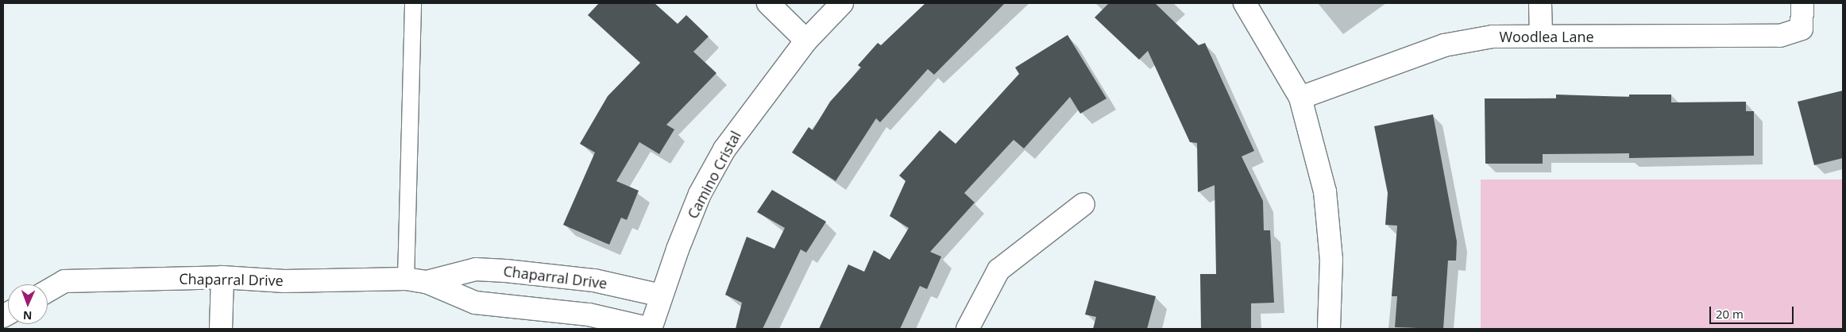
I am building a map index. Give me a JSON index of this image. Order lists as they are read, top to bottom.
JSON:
{
  "streets": {
    "street": ["Woodlea Lane", "Camino Cristal", "Chaparral Drive"]
  },
  "crossings": [
    ["Camino Cristal", "Chaparral Drive"]
  ],
  "scale_bar": "20 m",
  "north": "bottom"
}
